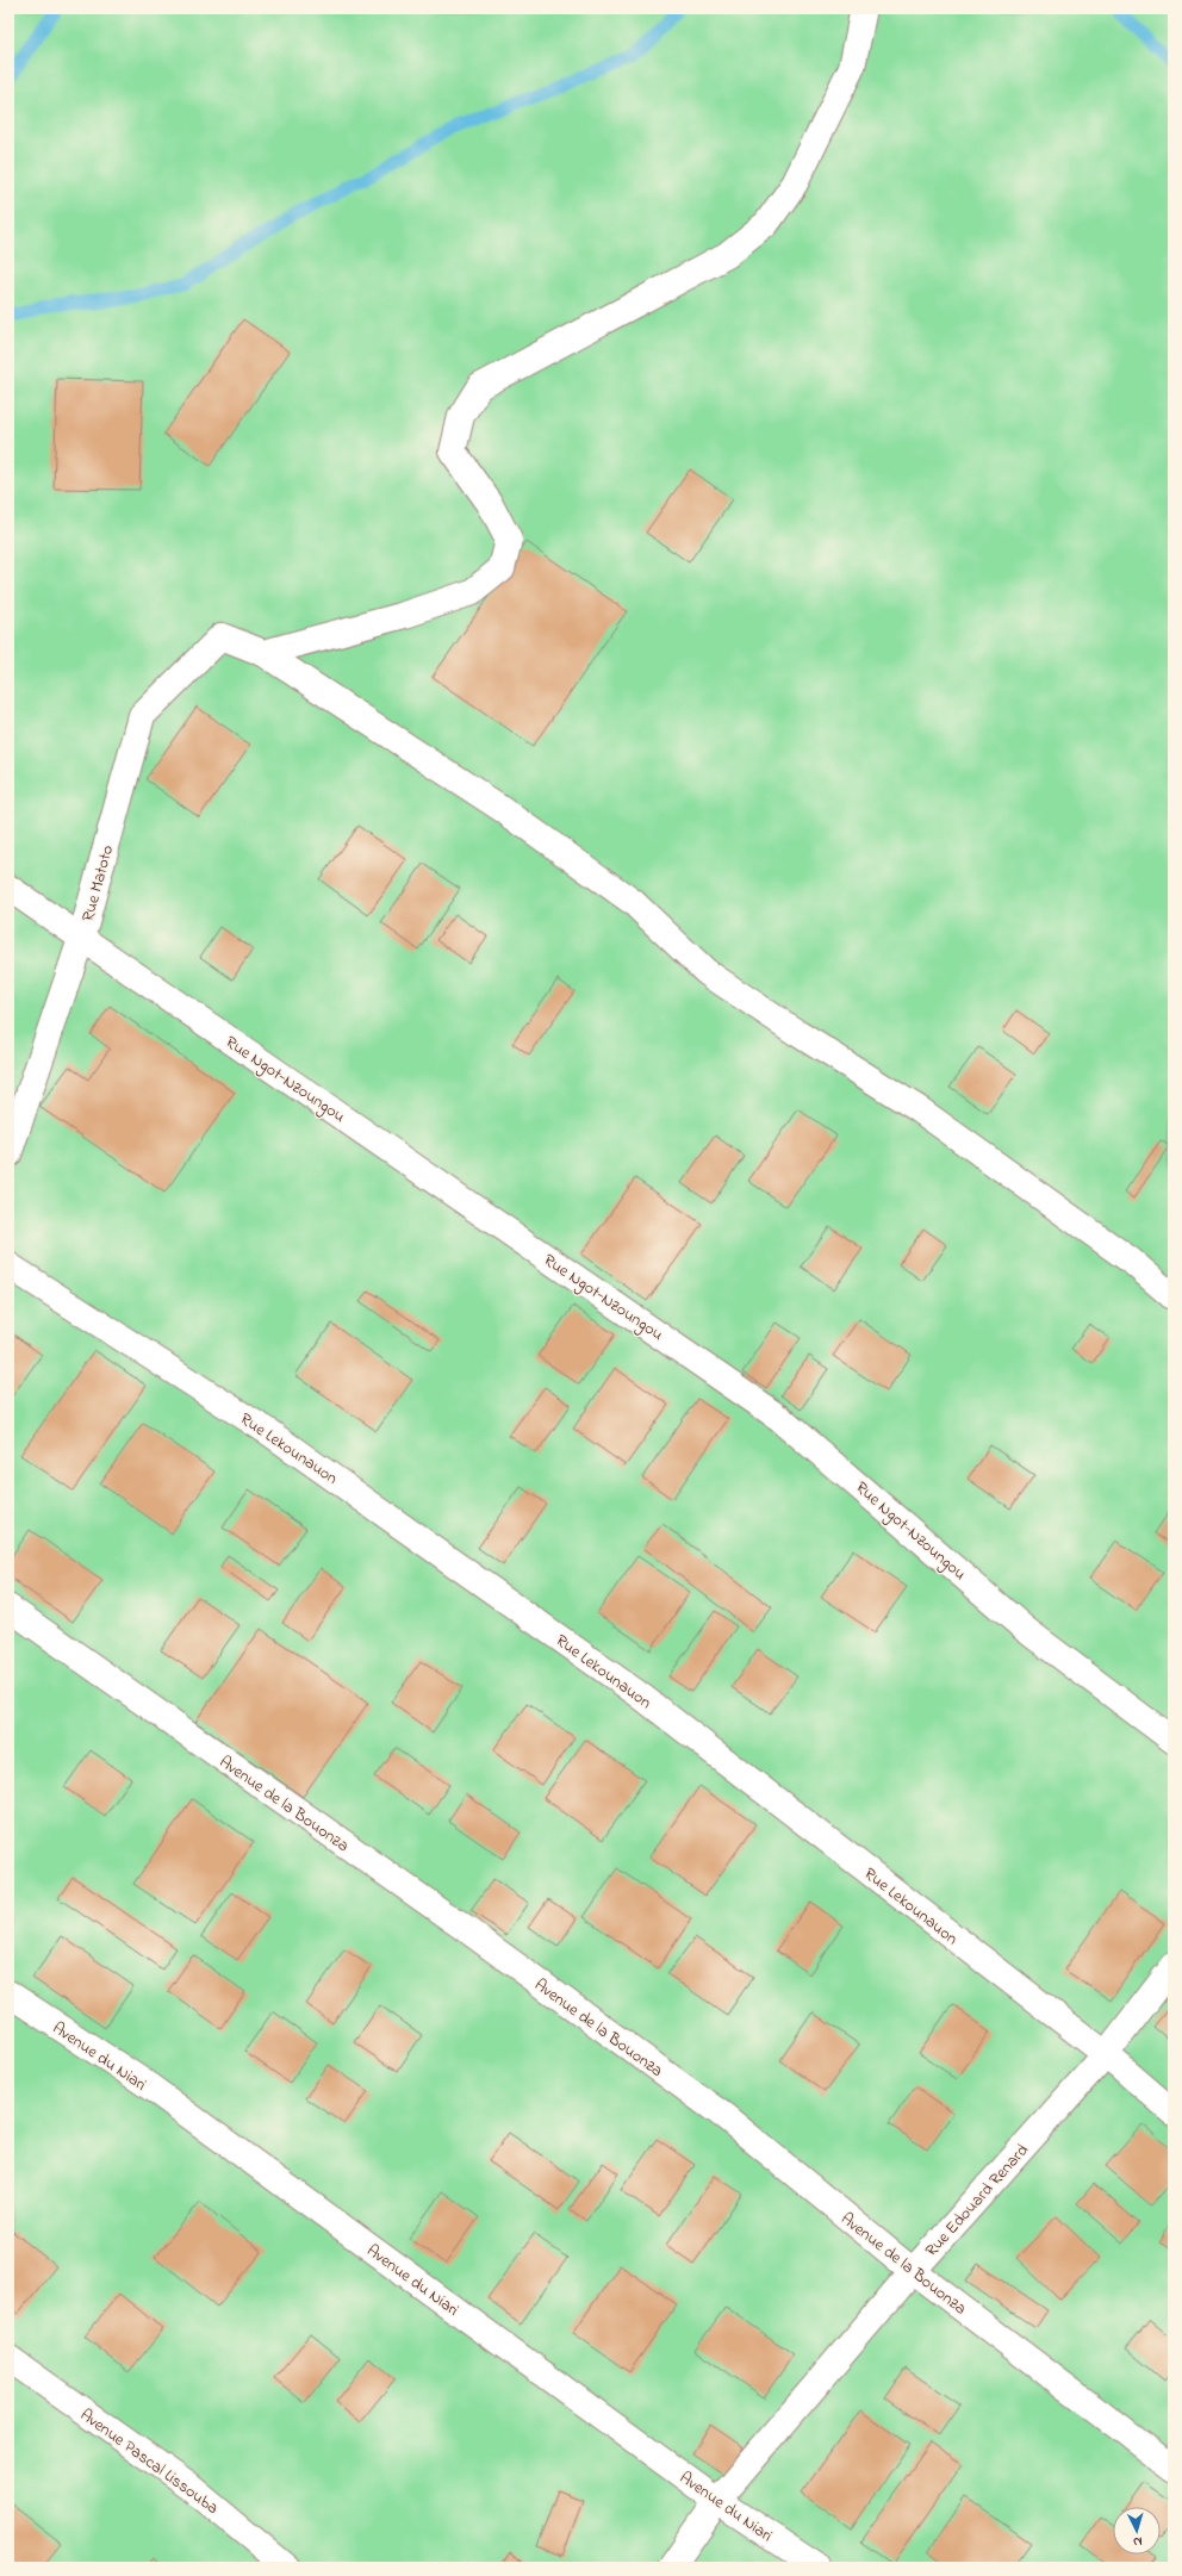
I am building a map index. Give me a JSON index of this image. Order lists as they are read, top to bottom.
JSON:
{
  "streets": {
    "street": [
      "Rue Matoto",
      "Rue Ngot-Nzoungou",
      "Rue Lekounauon",
      "Avenue de la Bouonza",
      "Avenue du Niari",
      "Rue Edouard Renard",
      "Avenue Pascal Lissouba"
    ]
  },
  "crossings": [
    ["Rue Matoto", "Rue Ngot-Nzoungou"],
    ["Rue Lekounauon", "Rue Edouard Renard"],
    ["Avenue de la Bouonza", "Rue Edouard Renard"],
    ["Avenue du Niari", "Rue Edouard Renard"]
  ],
  "north": "bottom"
}
